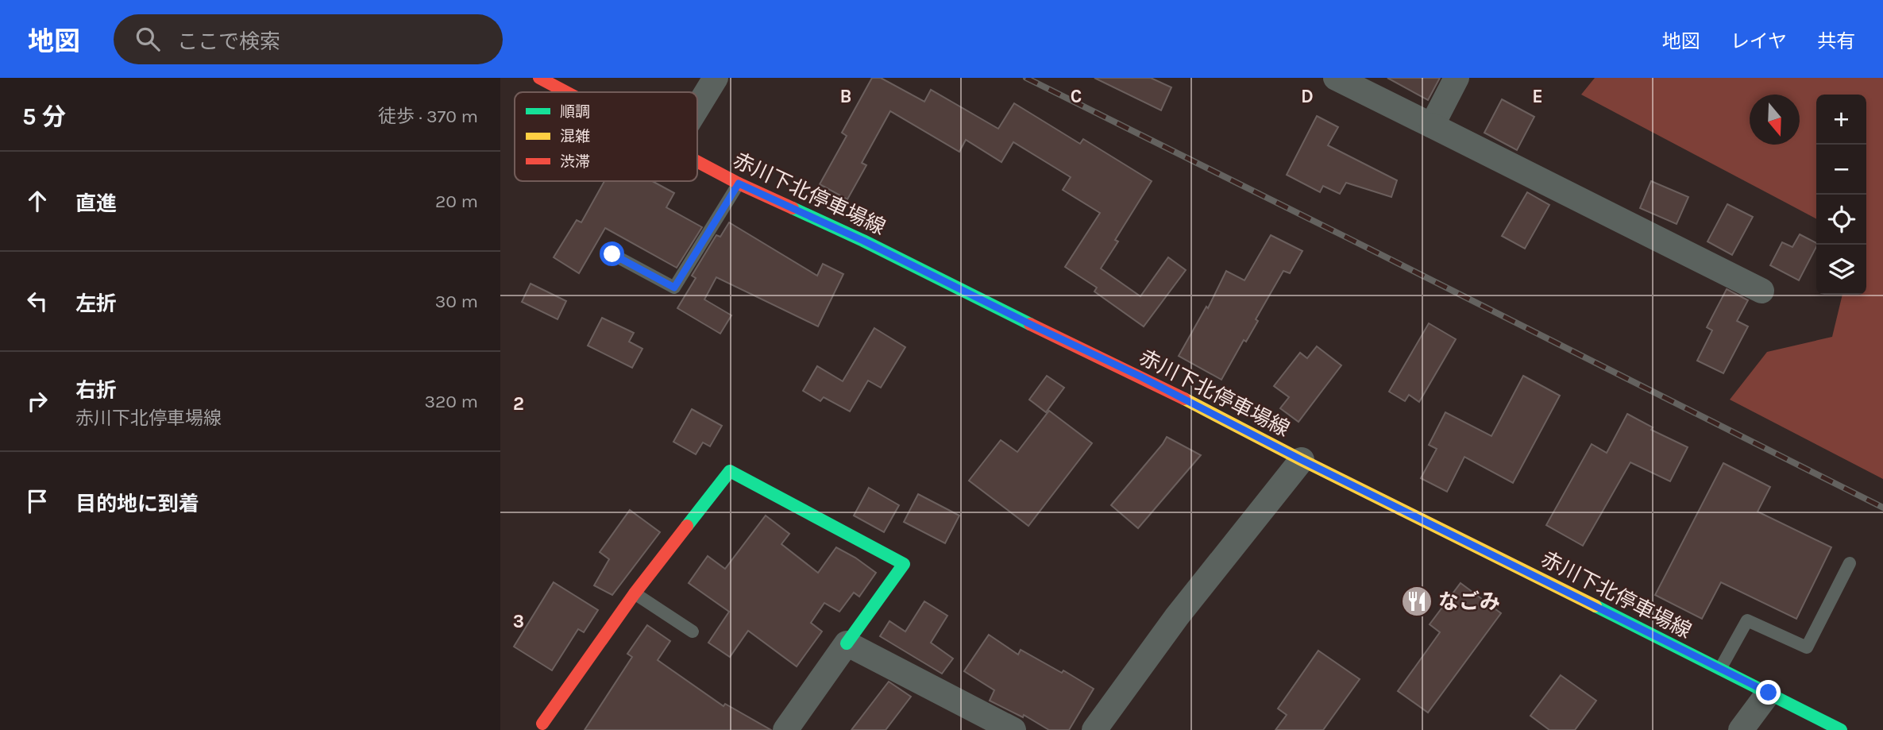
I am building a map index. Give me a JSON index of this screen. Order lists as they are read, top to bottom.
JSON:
{
  "streets": {
    "main road": ["赤川下北停車場線"]
  },
  "places": {
    "restaurant": ["なごみ"]
  },
  "legend": ["順調", "混雑", "渋滞"],
  "north": "bottom",
  "page": {
    "header": "地図",
    "search": "ここで検索",
    "nav": ["地図", "レイヤ", "共有"],
    "heading": ["5 分", "徒歩 · 370 m"],
    "map_buttons": ["+", "−"],
    "list": [
      ["直進", "20 m"],
      ["左折", "30 m"],
      ["右折", "赤川下北停車場線", "320 m"],
      "目的地に到着"
    ]
  },
  "grid": {
    "columns": [
      "B",
      "C",
      "D",
      "E"
    ],
    "rows": ["2", "3"]
  }
}
